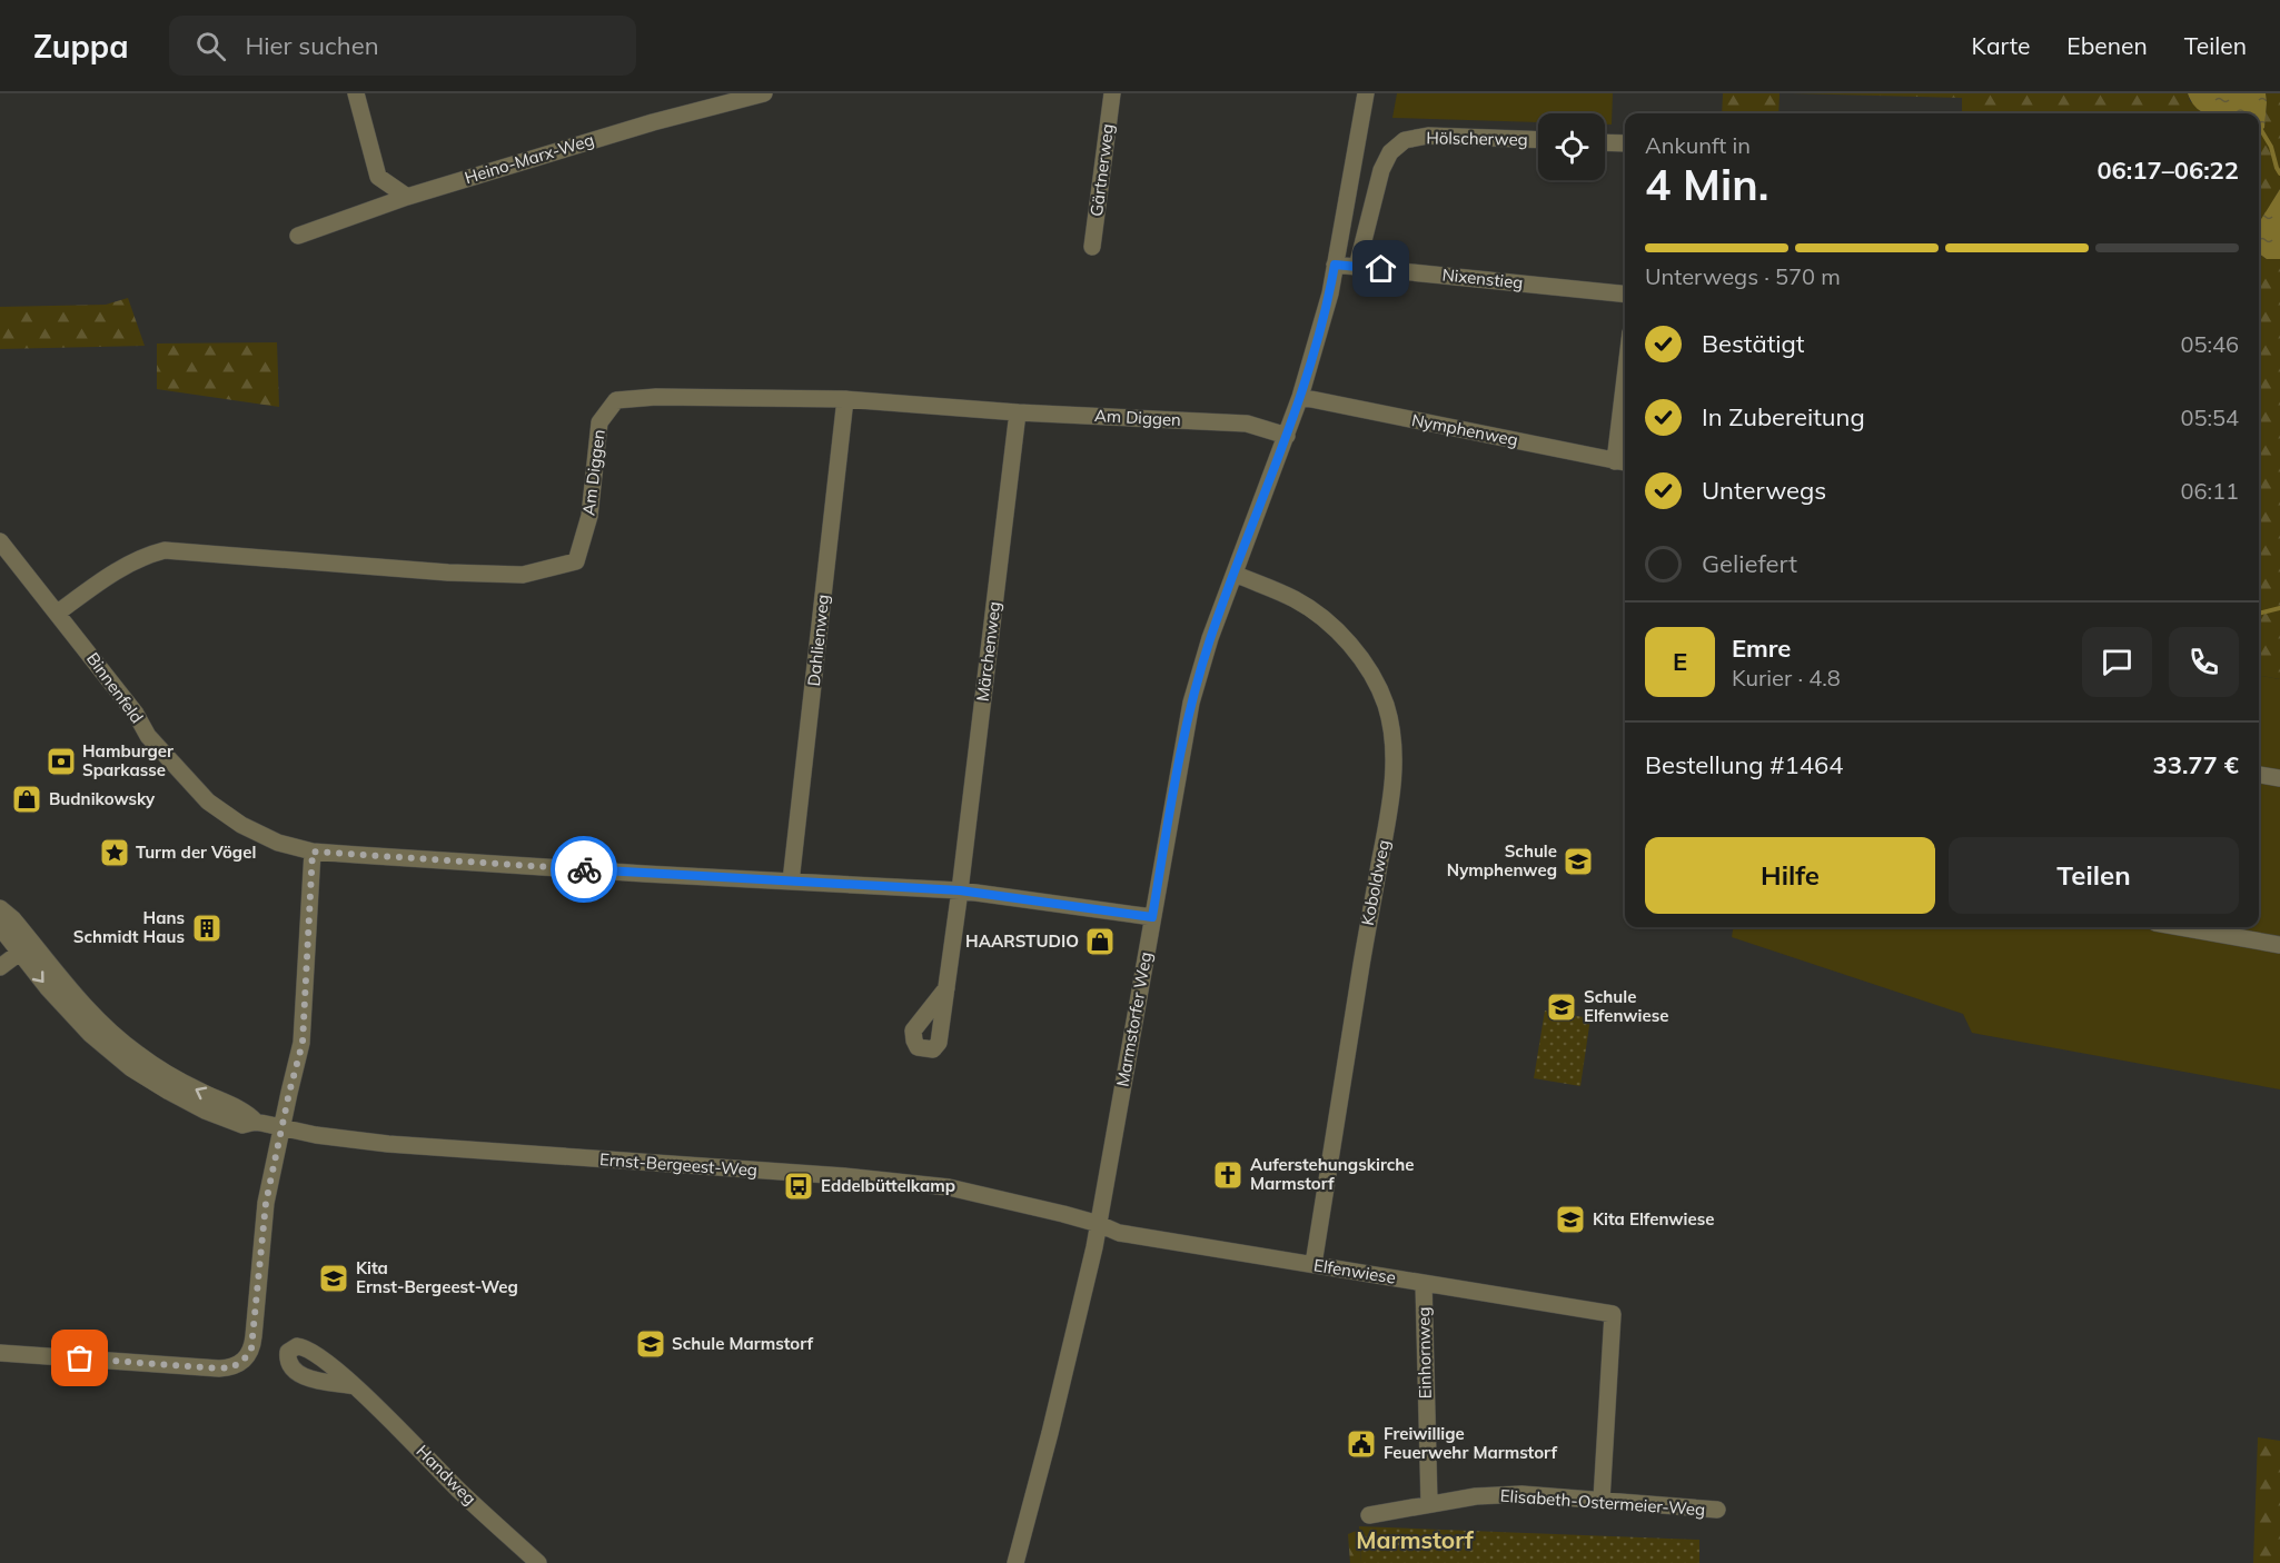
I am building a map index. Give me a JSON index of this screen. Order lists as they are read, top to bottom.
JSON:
{
  "streets": {
    "street": [
      "Hölscherweg",
      "Heino-Marx-Weg",
      "Gärtnerweg",
      "Nixenstieg",
      "Am Diggen",
      "Nymphenweg",
      "Dahlienweg",
      "Märchenweg",
      "Binnenfeld",
      "Koboldweg",
      "Marmstorfer Weg",
      "Ernst-Bergeest-Weg",
      "Elfenwiese",
      "Einhornweg",
      "Handweg",
      "Elisabeth-Ostermeier-Weg"
    ]
  },
  "crossings": [
    ["Hölscherweg", "Nixenstieg"],
    ["Nixenstieg", "Marmstorfer Weg"],
    ["Am Diggen", "Dahlienweg"],
    ["Am Diggen", "Märchenweg"],
    ["Am Diggen", "Binnenfeld"],
    ["Am Diggen", "Marmstorfer Weg"],
    ["Nymphenweg", "Marmstorfer Weg"],
    ["Dahlienweg", "Binnenfeld"],
    ["Märchenweg", "Binnenfeld"],
    ["Binnenfeld", "Marmstorfer Weg"],
    ["Koboldweg", "Marmstorfer Weg"],
    ["Koboldweg", "Elfenwiese"],
    ["Marmstorfer Weg", "Ernst-Bergeest-Weg"],
    ["Marmstorfer Weg", "Elfenwiese"],
    ["Ernst-Bergeest-Weg", "Elfenwiese"],
    ["Elfenwiese", "Einhornweg"],
    ["Elfenwiese", "Elisabeth-Ostermeier-Weg"],
    ["Einhornweg", "Elisabeth-Ostermeier-Weg"]
  ],
  "districts": ["Marmstorf"],
  "places": {
    "bank": ["Hamburger Sparkasse"],
    "shop": ["Budnikowsky", "HAARSTUDIO"],
    "place": ["Turm der Vögel"],
    "school or university": [
      "Schule Nymphenweg",
      "Schule Elfenwiese",
      "Kita Elfenwiese",
      "Kita Ernst-Bergeest-Weg",
      "Schule Marmstorf"
    ],
    "building": ["Hans Schmidt Haus"],
    "church": ["Auferstehungskirche Marmstorf"],
    "bus stop": ["Eddelbüttelkamp"],
    "public building": ["Freiwillige Feuerwehr Marmstorf"]
  },
  "page": {
    "header": "Zuppa",
    "search": "Hier suchen",
    "nav": ["Karte", "Ebenen", "Teilen"],
    "heading": ["4 Min.", "Ankunft in", "06:17–06:22"],
    "panel": [
      "Emre",
      "Kurier · 4.8",
      "Bestellung #1464",
      "33.77 €"
    ],
    "bar": "Unterwegs · 570 m",
    "list": [
      ["Bestätigt", "05:46"],
      ["In Zubereitung", "05:54"],
      ["Unterwegs", "06:11"],
      "Geliefert"
    ],
    "round": "E",
    "buttons": ["Hilfe", "Teilen"]
  }
}
